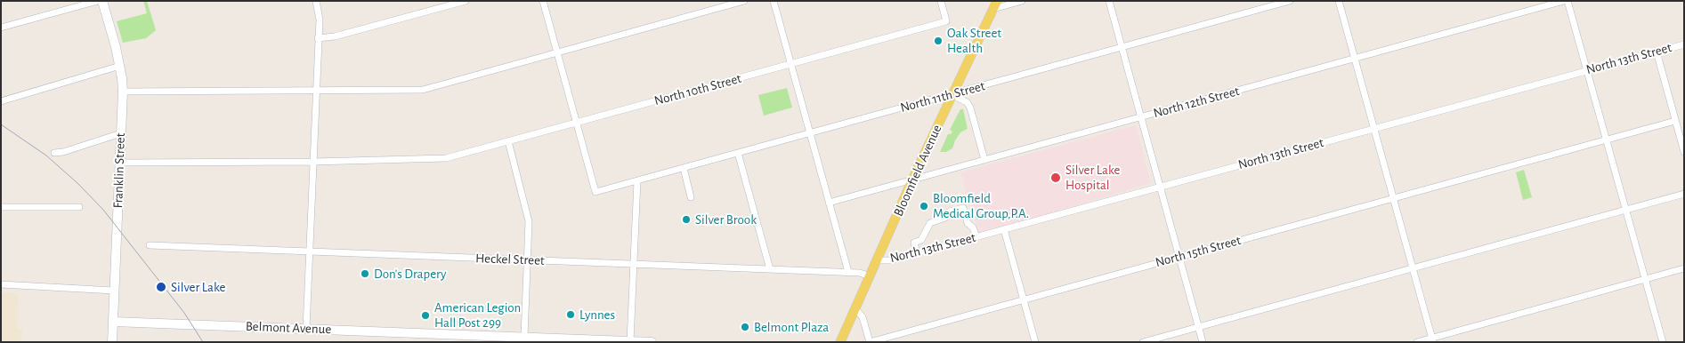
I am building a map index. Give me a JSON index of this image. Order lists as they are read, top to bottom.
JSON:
{
  "streets": {
    "main road": ["Bloomfield Avenue"],
    "street": [
      "North 13th Street",
      "North 10th Street",
      "North 11th Street",
      "North 12th Street",
      "Franklin Street",
      "North 15th Street",
      "Heckel Street",
      "Belmont Avenue"
    ]
  },
  "crossings": [
    ["North 13th Street", "Bloomfield Avenue"],
    ["North 10th Street", "North 11th Street"],
    ["North 10th Street", "Franklin Street"],
    ["North 11th Street", "Bloomfield Avenue"],
    ["North 12th Street", "Bloomfield Avenue"],
    ["Franklin Street", "Belmont Avenue"],
    ["Bloomfield Avenue", "Heckel Street"]
  ],
  "places": [
    "Oak Street Health",
    "Silver Lake Hospital",
    "Bloomfield Medical Group,P.A.",
    "Silver Brook",
    "Don's Drapery",
    "Silver Lake",
    "Lynnes",
    "American Legion Hall Post 299",
    "Belmont Plaza"
  ]
}
